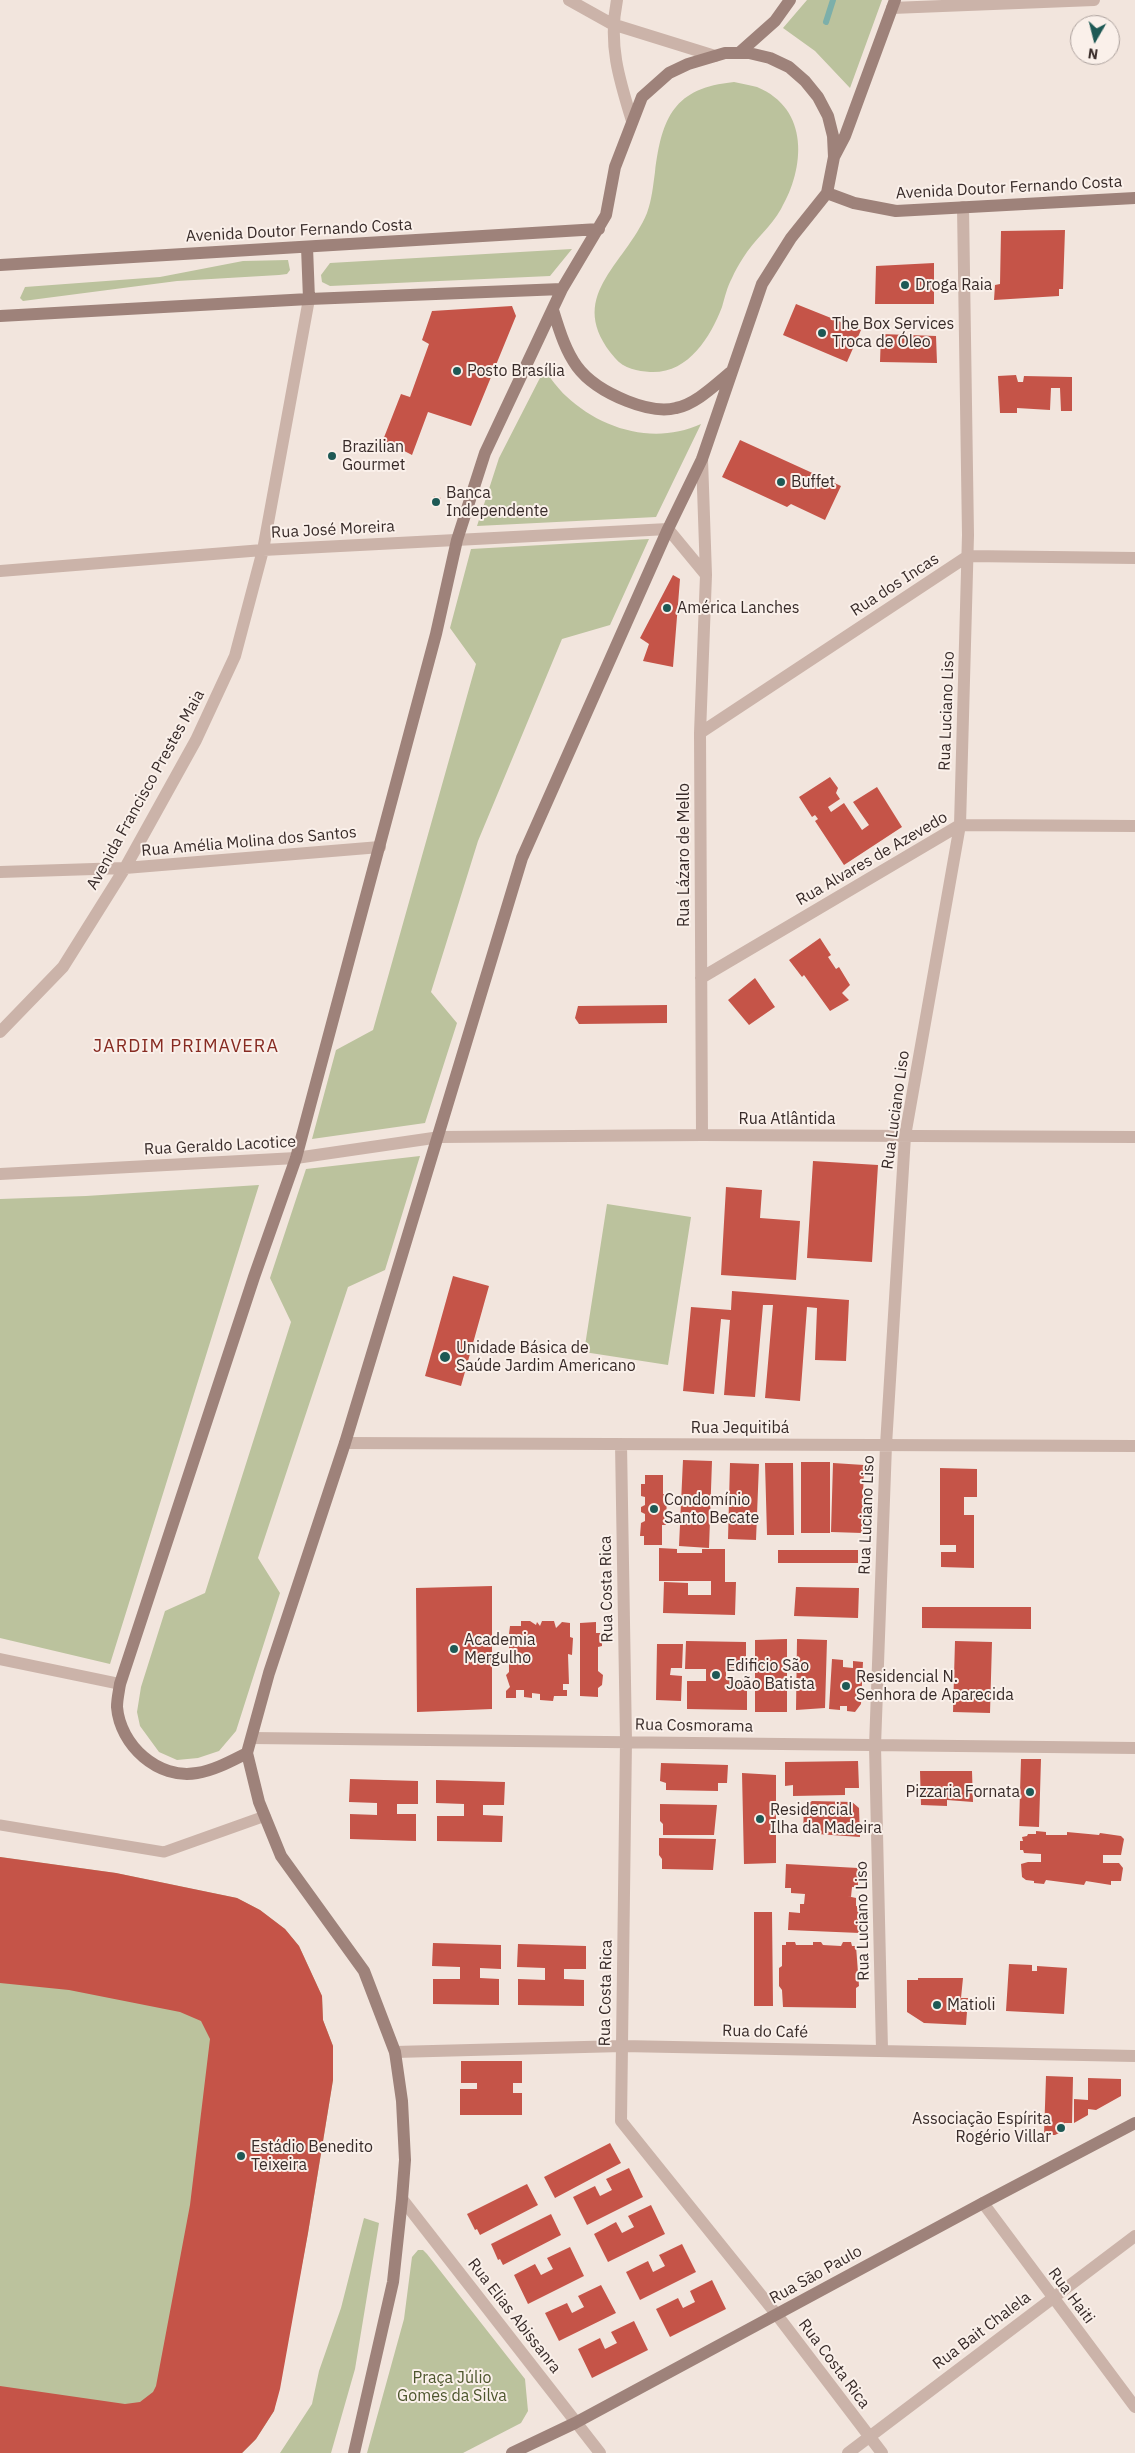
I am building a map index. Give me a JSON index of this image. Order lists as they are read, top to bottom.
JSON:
{
  "streets": {
    "main road": ["Avenida Doutor Fernando Costa", "Rua São Paulo"],
    "street": [
      "Rua José Moreira",
      "Rua dos Incas",
      "Rua Luciano Liso",
      "Avenida Francisco Prestes Maia",
      "Rua Amélia Molina dos Santos",
      "Rua Lázaro de Mello",
      "Rua Alvares de Azevedo",
      "Rua Atlântida",
      "Rua Geraldo Lacotice",
      "Rua Jequitibá",
      "Rua Costa Rica",
      "Rua Cosmorama",
      "Rua do Café",
      "Rua Haiti",
      "Rua Elias Abissanra",
      "Rua Bait Chalela"
    ]
  },
  "crossings": [
    ["Avenida Doutor Fernando Costa", "Rua Luciano Liso"],
    ["Rua José Moreira", "Avenida Francisco Prestes Maia"],
    ["Rua dos Incas", "Rua Luciano Liso"],
    ["Rua dos Incas", "Rua Lázaro de Mello"],
    ["Rua Luciano Liso", "Rua Alvares de Azevedo"],
    ["Rua Luciano Liso", "Rua Atlântida"],
    ["Rua Luciano Liso", "Rua Jequitibá"],
    ["Rua Luciano Liso", "Rua Cosmorama"],
    ["Rua Luciano Liso", "Rua do Café"],
    ["Avenida Francisco Prestes Maia", "Rua Amélia Molina dos Santos"],
    ["Rua Lázaro de Mello", "Rua Alvares de Azevedo"],
    ["Rua Lázaro de Mello", "Rua Atlântida"],
    ["Rua Atlântida", "Rua Geraldo Lacotice"],
    ["Rua Jequitibá", "Rua Costa Rica"],
    ["Rua Costa Rica", "Rua Cosmorama"],
    ["Rua Costa Rica", "Rua do Café"],
    ["Rua Costa Rica", "Rua São Paulo"],
    ["Rua Costa Rica", "Rua Bait Chalela"],
    ["Rua São Paulo", "Rua Haiti"],
    ["Rua São Paulo", "Rua Elias Abissanra"],
    ["Rua Haiti", "Rua Bait Chalela"]
  ],
  "districts": ["JARDIM PRIMAVERA"],
  "parks": ["Praça Júlio Gomes da Silva"],
  "places": [
    "Droga Raia",
    "The Box Services Troca de Óleo",
    "Posto Brasília",
    "Brazilian Gourmet",
    "Buffet",
    "Banca Independente",
    "América Lanches",
    "Unidade Básica de Saúde Jardim Americano",
    "Condomínio Santo Becate",
    "Academia Mergulho",
    "Edificio São João Batista",
    "Residencial N. Senhora de Aparecida",
    "Pizzaria Fornata",
    "Residencial Ilha da Madeira",
    "Matioli",
    "Associação Espírita Rogério Villar",
    "Estádio Benedito Teixeira"
  ],
  "north": "bottom"
}
